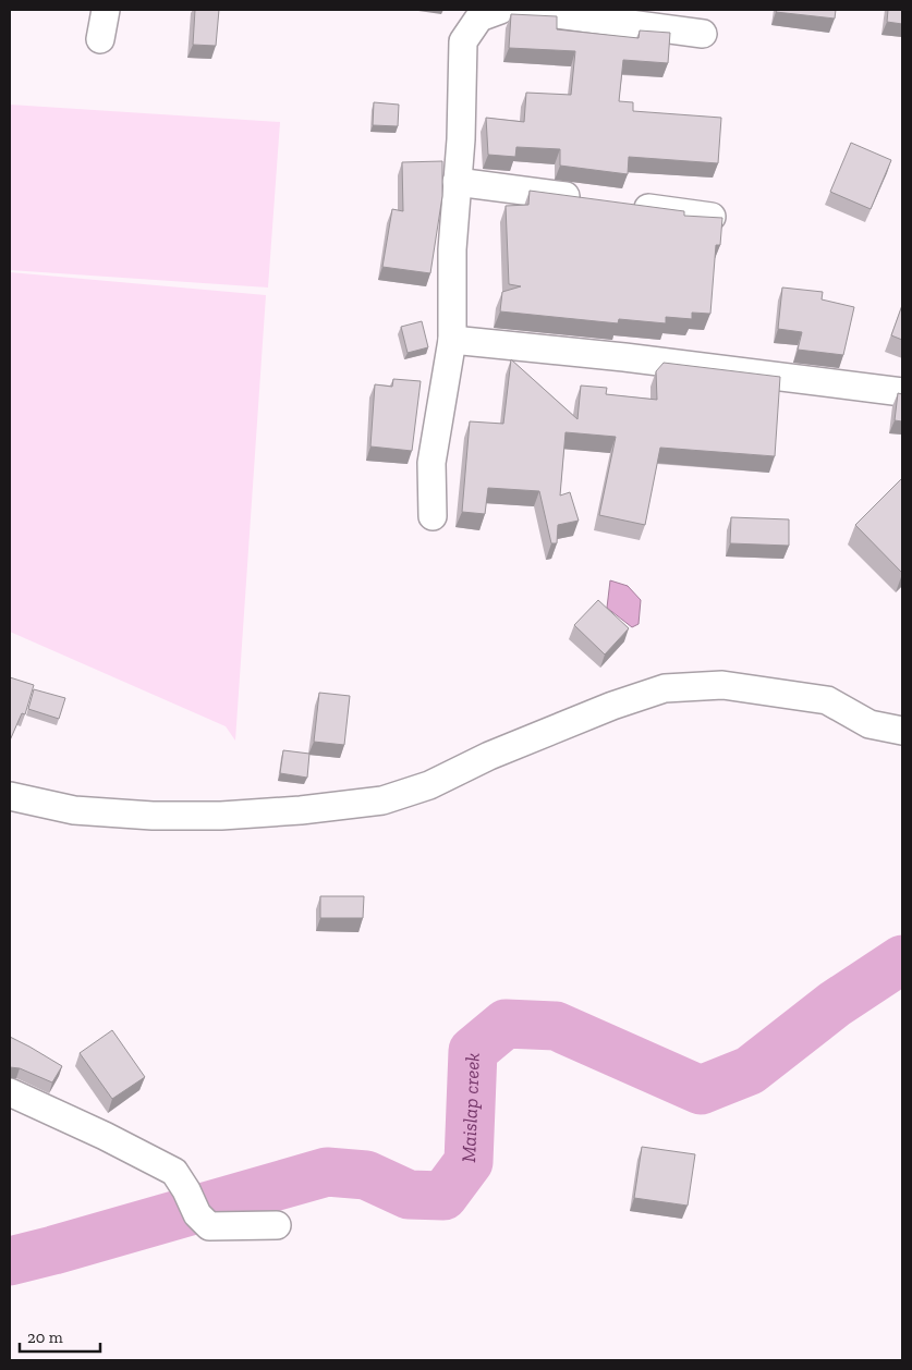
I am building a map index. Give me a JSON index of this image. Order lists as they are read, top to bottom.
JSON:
{
  "water": ["Maislap creek"],
  "scale_bar": "20 m"
}
